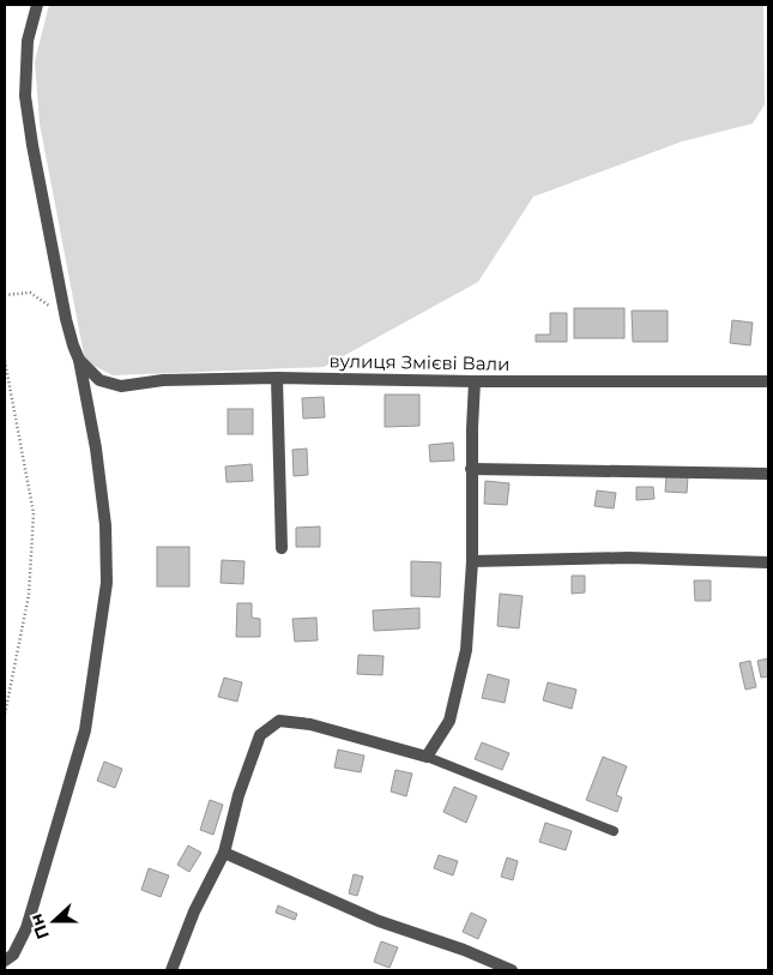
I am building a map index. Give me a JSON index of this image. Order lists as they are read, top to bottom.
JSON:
{
  "streets": {
    "street": ["вулиця Змієві Вали"]
  },
  "north": "left"
}
